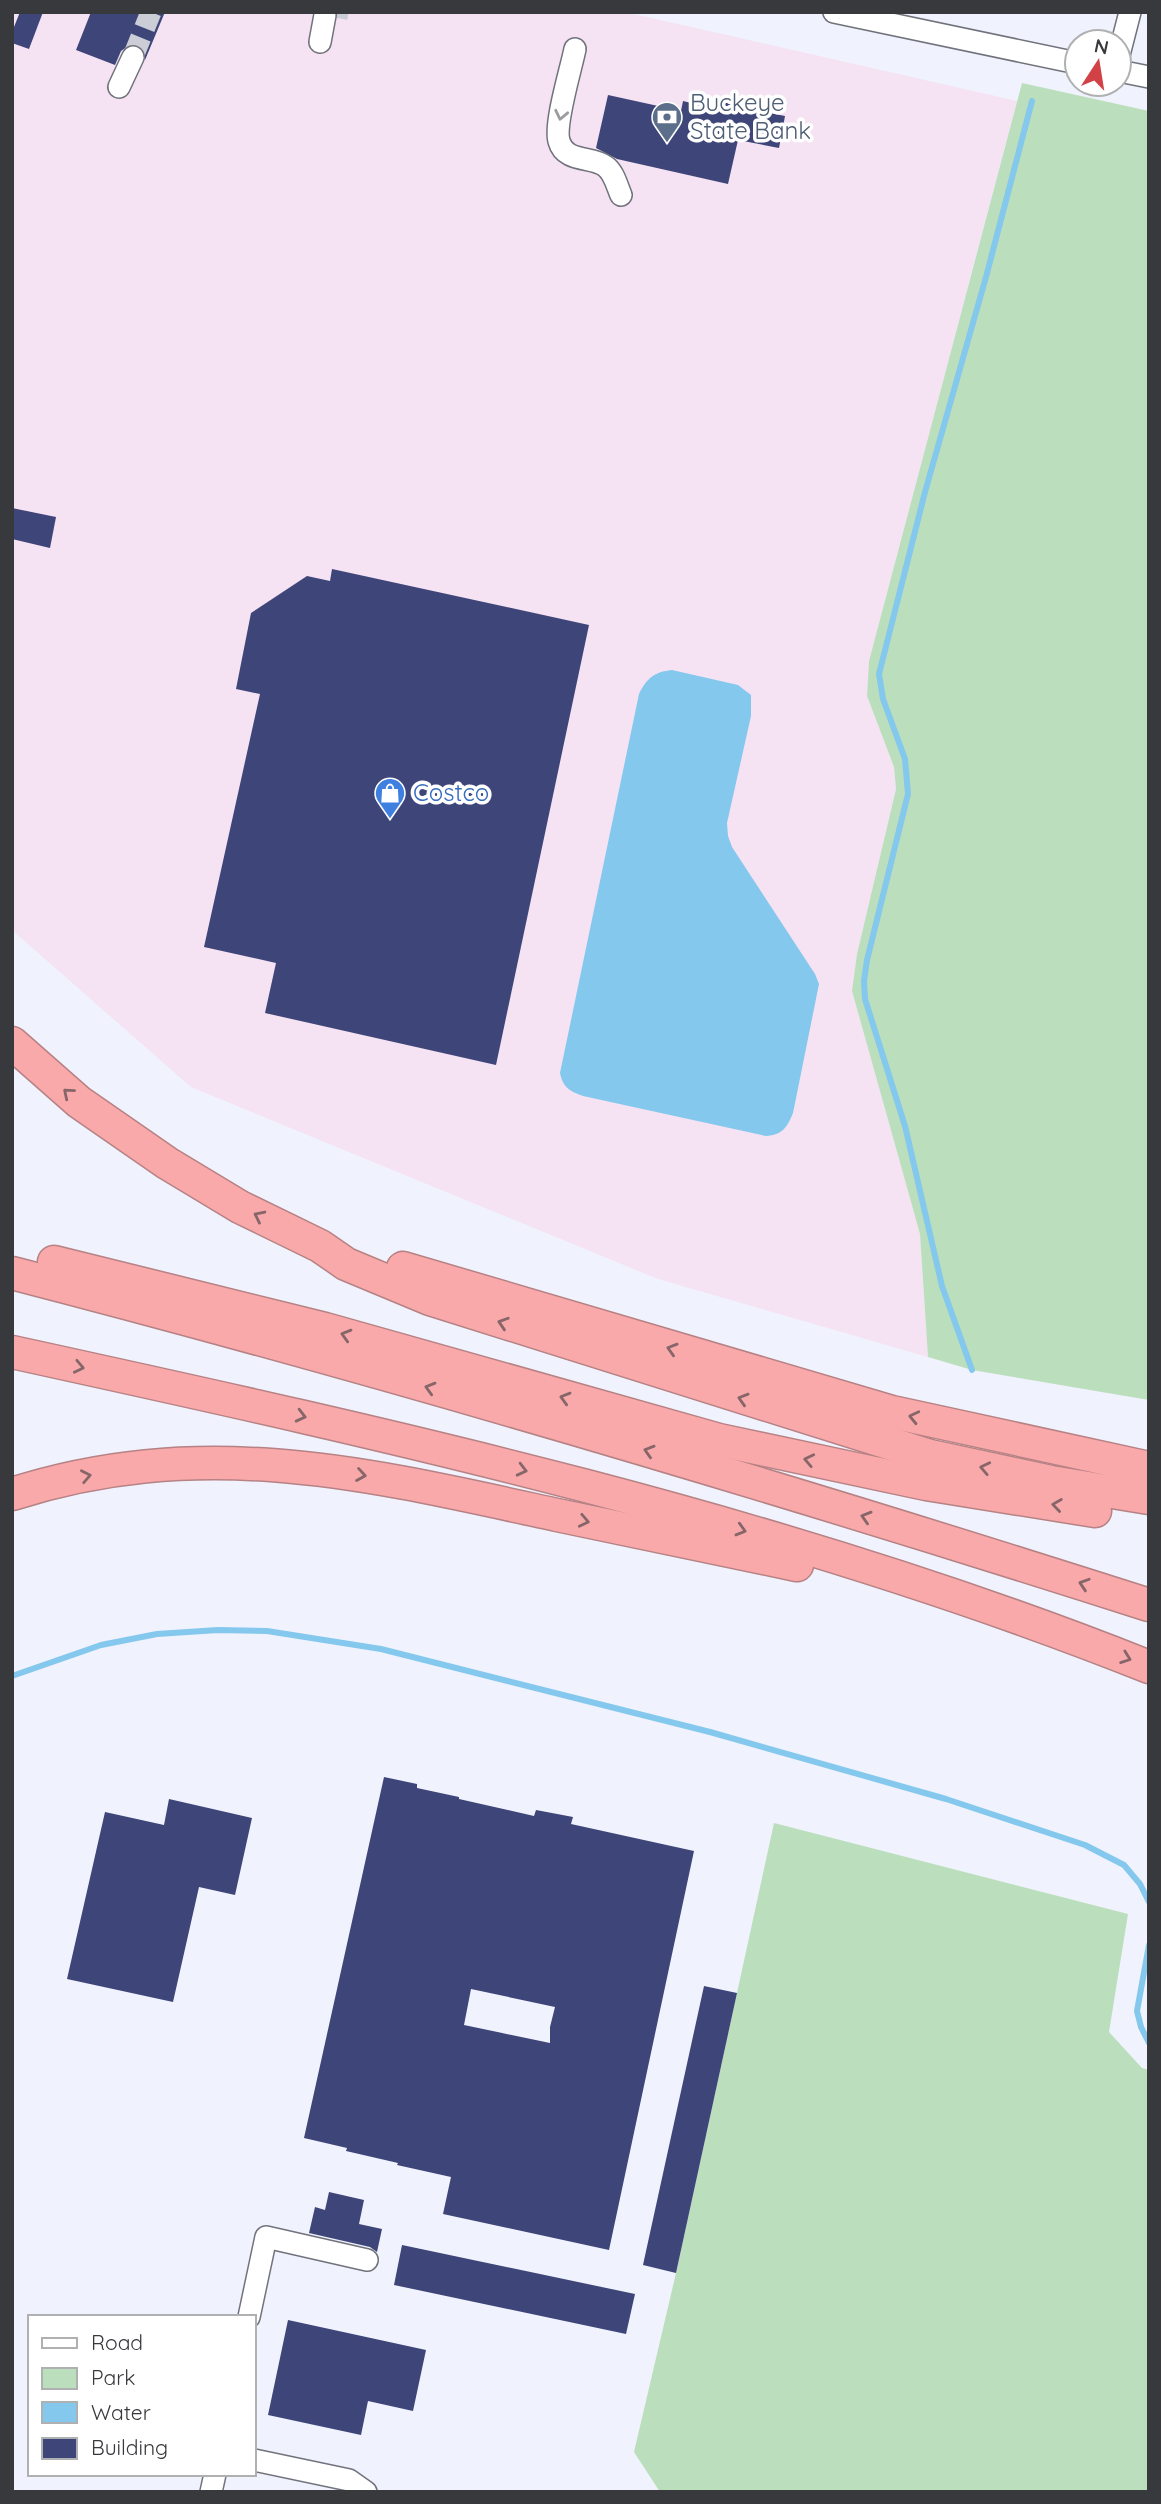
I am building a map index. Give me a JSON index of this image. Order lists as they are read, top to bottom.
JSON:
{
  "places": {
    "bank": ["Buckeye State Bank"],
    "shop": ["Costco"]
  },
  "legend": [
    "Road",
    "Park",
    "Water",
    "Building"
  ],
  "north": "top"
}
